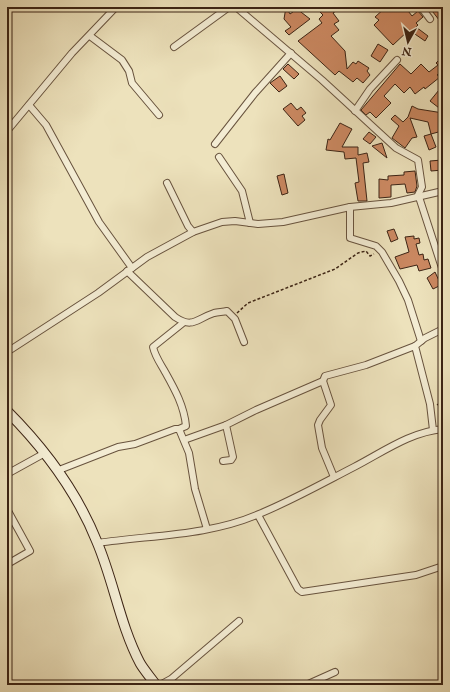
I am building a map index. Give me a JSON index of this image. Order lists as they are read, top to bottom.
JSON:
{
  "north": "bottom"
}
